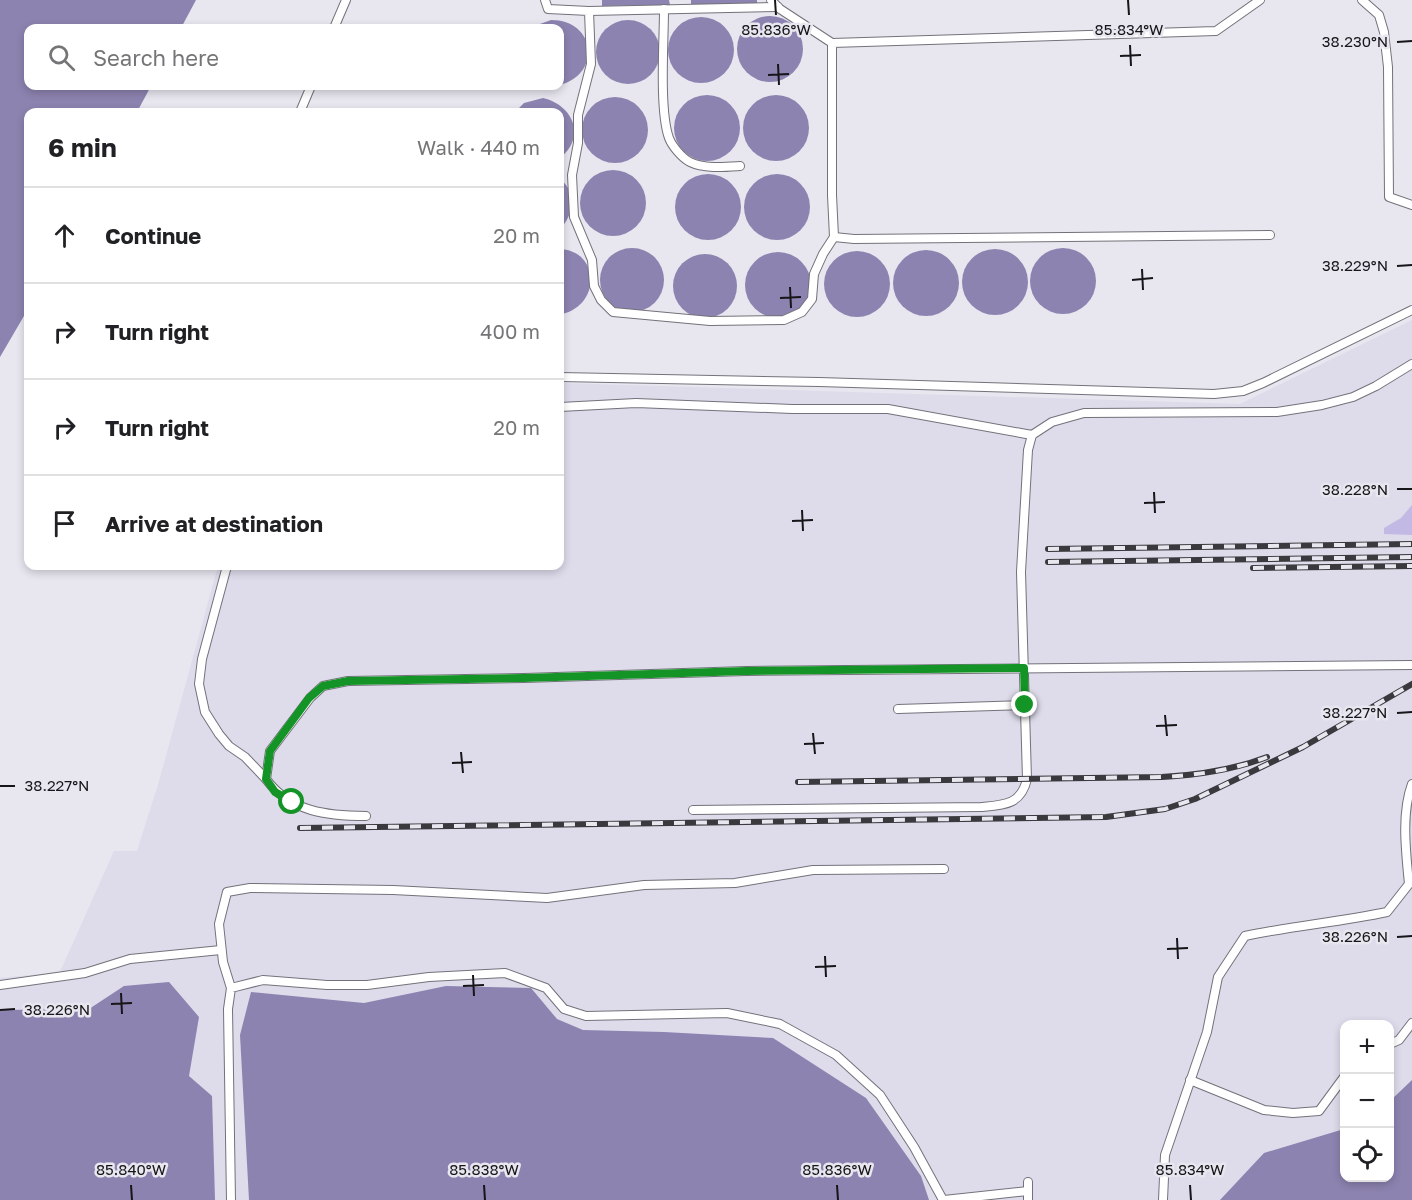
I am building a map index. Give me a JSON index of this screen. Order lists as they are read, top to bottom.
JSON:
{
  "page": {
    "search": "Search here",
    "heading": ["6 min", "Walk · 440 m"],
    "list": [
      ["Continue", "20 m"],
      ["Turn right", "400 m"],
      ["Turn right", "20 m"],
      "Arrive at destination"
    ],
    "map_buttons": ["+", "−"]
  },
  "coordinates": [
    "85.836°W",
    "85.834°W",
    "38.230°N",
    "38.229°N",
    "38.228°N",
    "38.227°N",
    "38.226°N",
    "85.840°W",
    "85.838°W"
  ]
}
